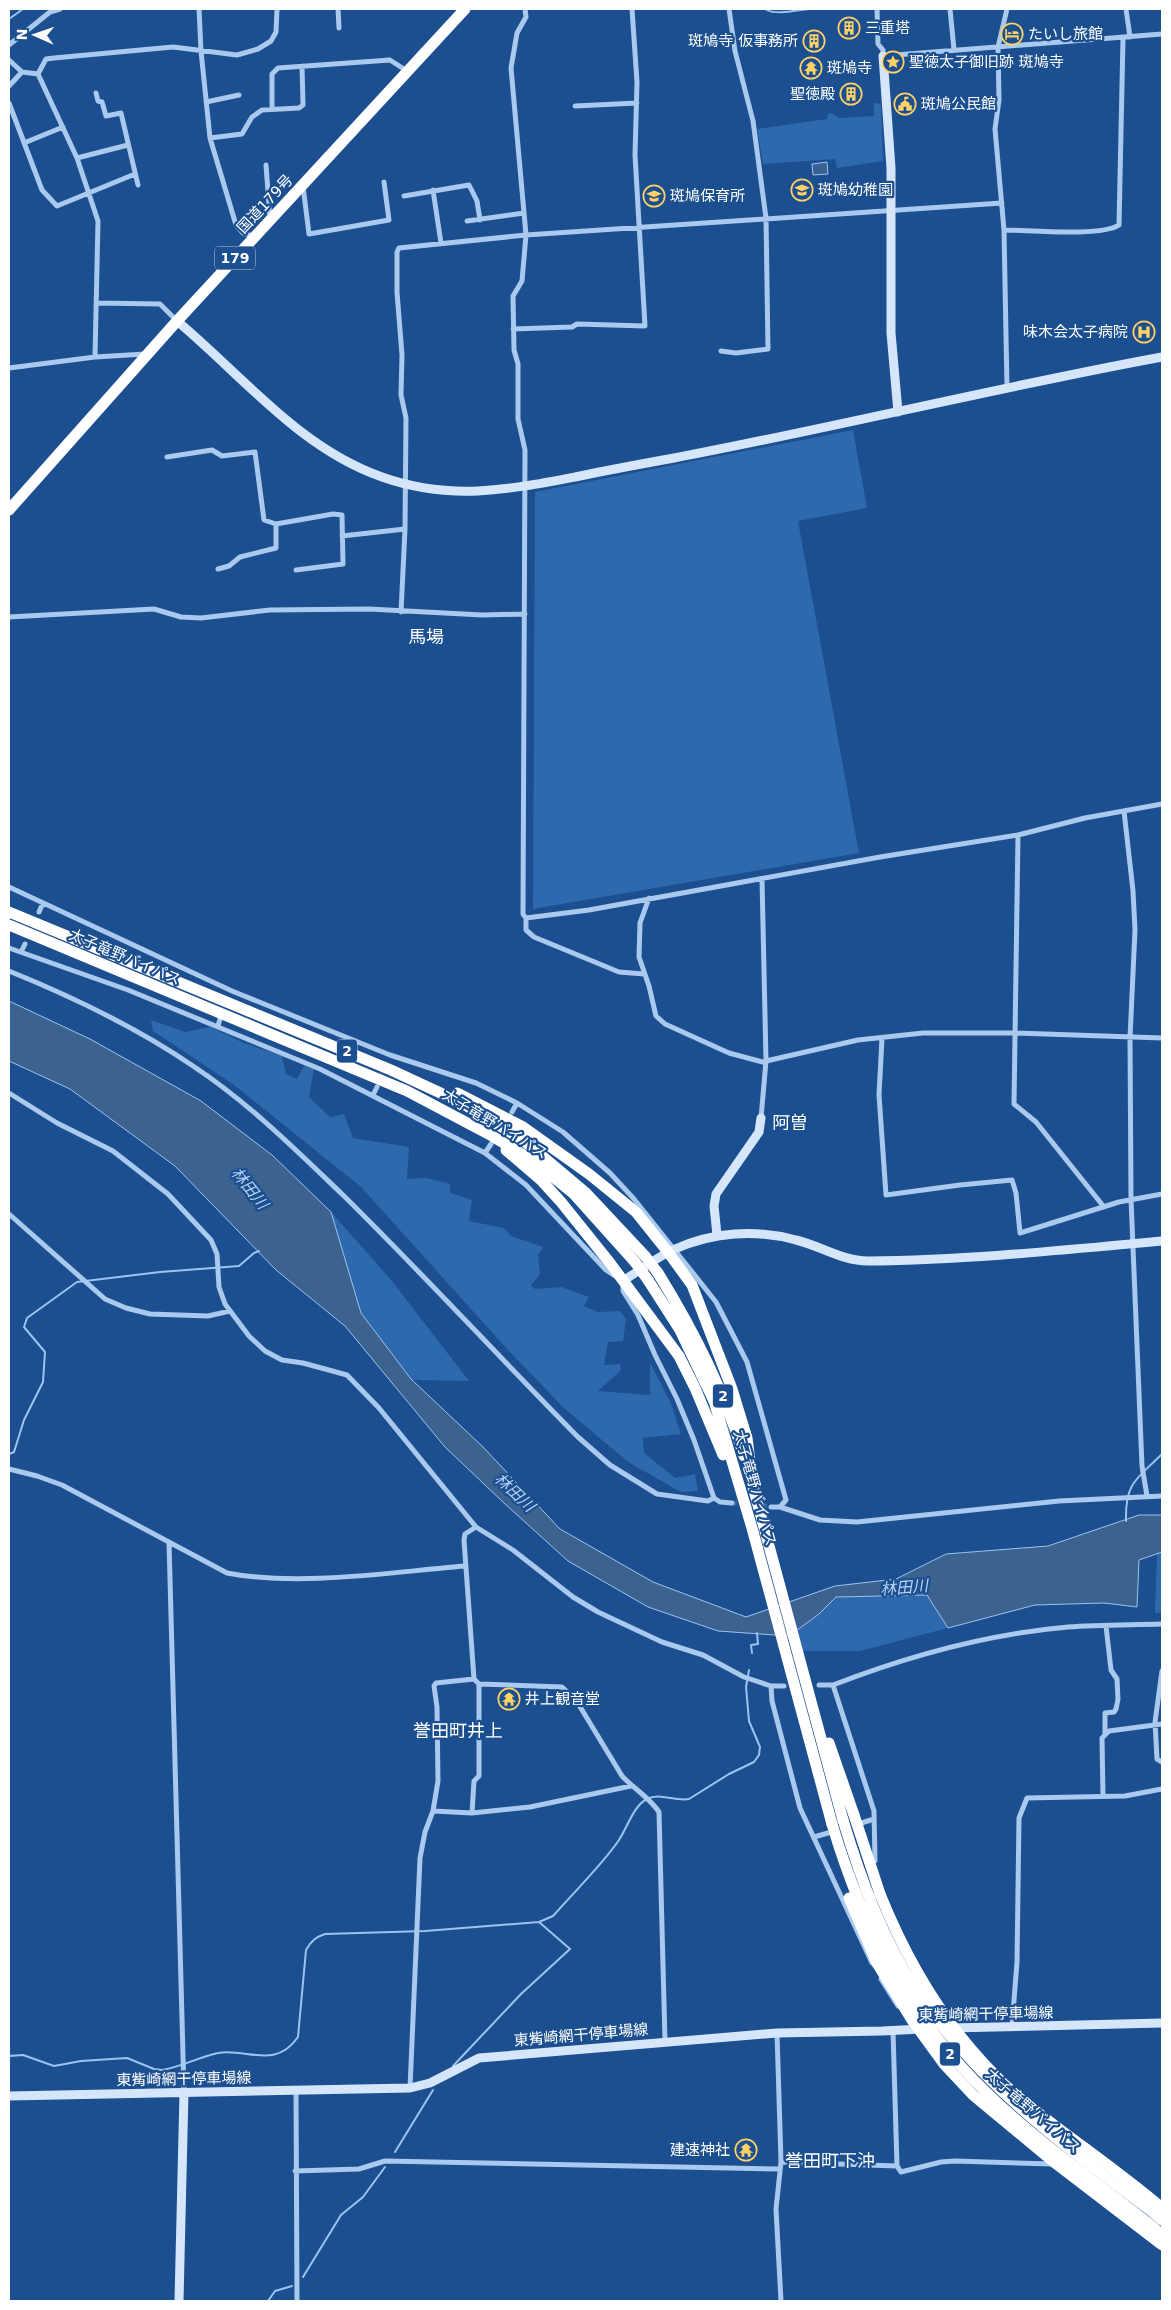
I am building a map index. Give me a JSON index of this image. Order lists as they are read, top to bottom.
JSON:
{
  "streets": {
    "highway": [
      "国道179号",
      "179",
      "太子竜野バイパス",
      "2"
    ],
    "street": ["東觜崎網干停車場線"]
  },
  "districts": [
    "馬場",
    "阿曽",
    "誉田町井上",
    "誉田町下沖"
  ],
  "water": ["林田川"],
  "places": {
    "building": ["三重塔", "斑鳩寺 仮事務所", "聖徳殿"],
    "hotel": ["たいし旅館"],
    "place": ["聖徳太子御旧跡 斑鳩寺"],
    "temple": ["斑鳩寺", "井上観音堂", "建速神社"],
    "public building": ["斑鳩公民館"],
    "school or university": ["斑鳩幼稚園", "斑鳩保育所"],
    "hospital": ["味木会太子病院"]
  },
  "north": "left"
}
